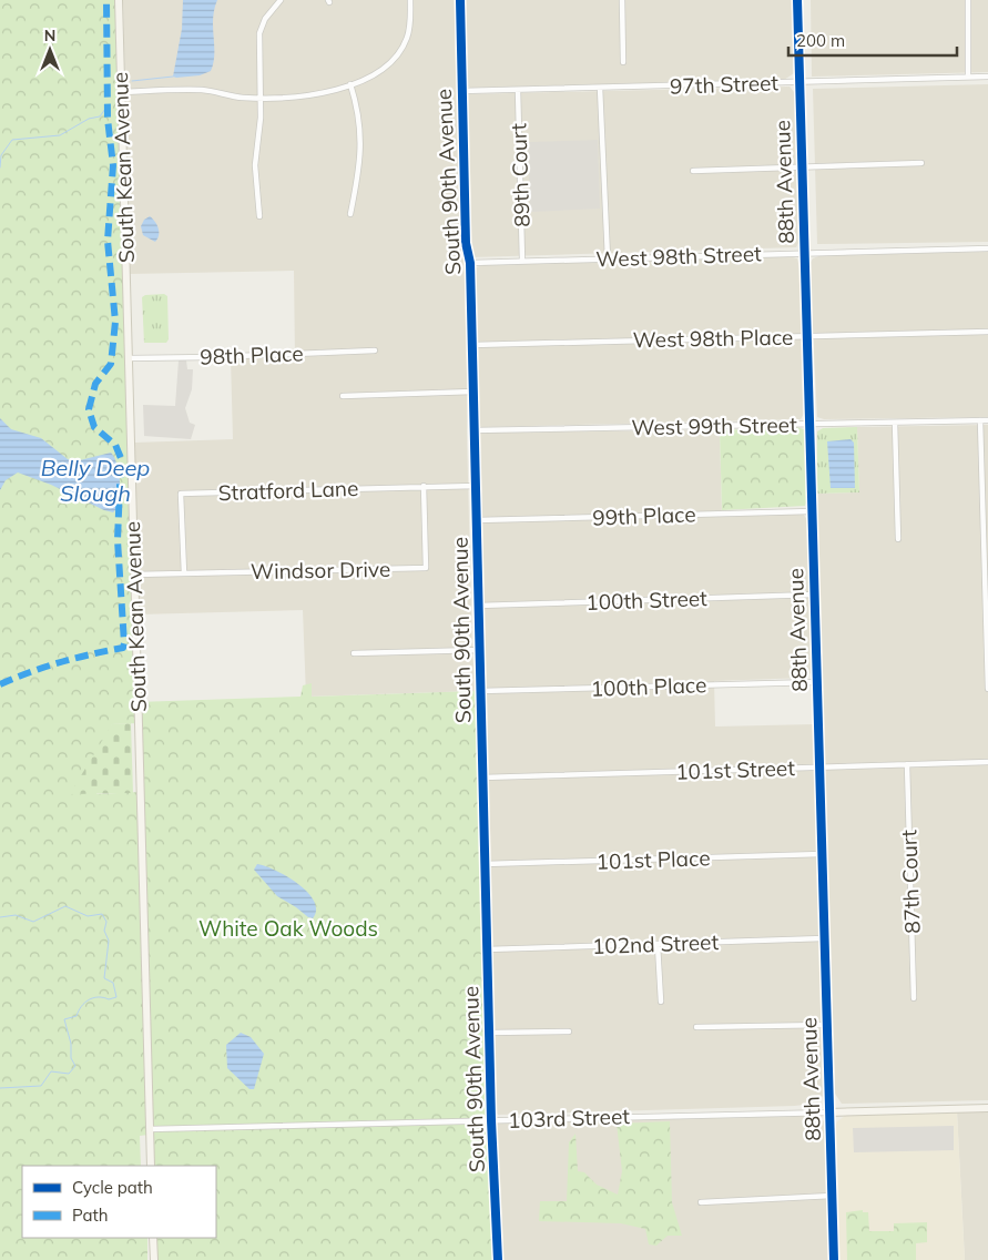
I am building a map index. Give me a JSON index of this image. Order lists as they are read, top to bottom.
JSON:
{
  "streets": {
    "street": [
      "97th Street",
      "South Kean Avenue",
      "89th Court",
      "South 90th Avenue",
      "88th Avenue",
      "West 98th Street",
      "West 98th Place",
      "98th Place",
      "West 99th Street",
      "Stratford Lane",
      "99th Place",
      "Windsor Drive",
      "100th Street",
      "100th Place",
      "101st Street",
      "101st Place",
      "87th Court",
      "102nd Street",
      "103rd Street"
    ]
  },
  "crossings": [
    ["97th Street", "89th Court"],
    ["97th Street", "South 90th Avenue"],
    ["97th Street", "88th Avenue"],
    ["South Kean Avenue", "98th Place"],
    ["South Kean Avenue", "Windsor Drive"],
    ["South Kean Avenue", "103rd Street"],
    ["89th Court", "West 98th Street"],
    ["South 90th Avenue", "West 98th Street"],
    ["South 90th Avenue", "West 98th Place"],
    ["South 90th Avenue", "West 99th Street"],
    ["South 90th Avenue", "Stratford Lane"],
    ["South 90th Avenue", "99th Place"],
    ["South 90th Avenue", "100th Street"],
    ["South 90th Avenue", "100th Place"],
    ["South 90th Avenue", "101st Street"],
    ["South 90th Avenue", "101st Place"],
    ["South 90th Avenue", "102nd Street"],
    ["South 90th Avenue", "103rd Street"],
    ["88th Avenue", "West 98th Street"],
    ["88th Avenue", "West 98th Place"],
    ["88th Avenue", "West 99th Street"],
    ["88th Avenue", "99th Place"],
    ["88th Avenue", "100th Street"],
    ["88th Avenue", "100th Place"],
    ["88th Avenue", "101st Street"],
    ["88th Avenue", "101st Place"],
    ["88th Avenue", "102nd Street"],
    ["88th Avenue", "103rd Street"],
    ["Stratford Lane", "Windsor Drive"],
    ["101st Street", "87th Court"]
  ],
  "water": ["Belly Deep Slough"],
  "parks": ["White Oak Woods"],
  "legend": ["Cycle path", "Path"],
  "scale_bar": "200 m",
  "north": "top"
}
